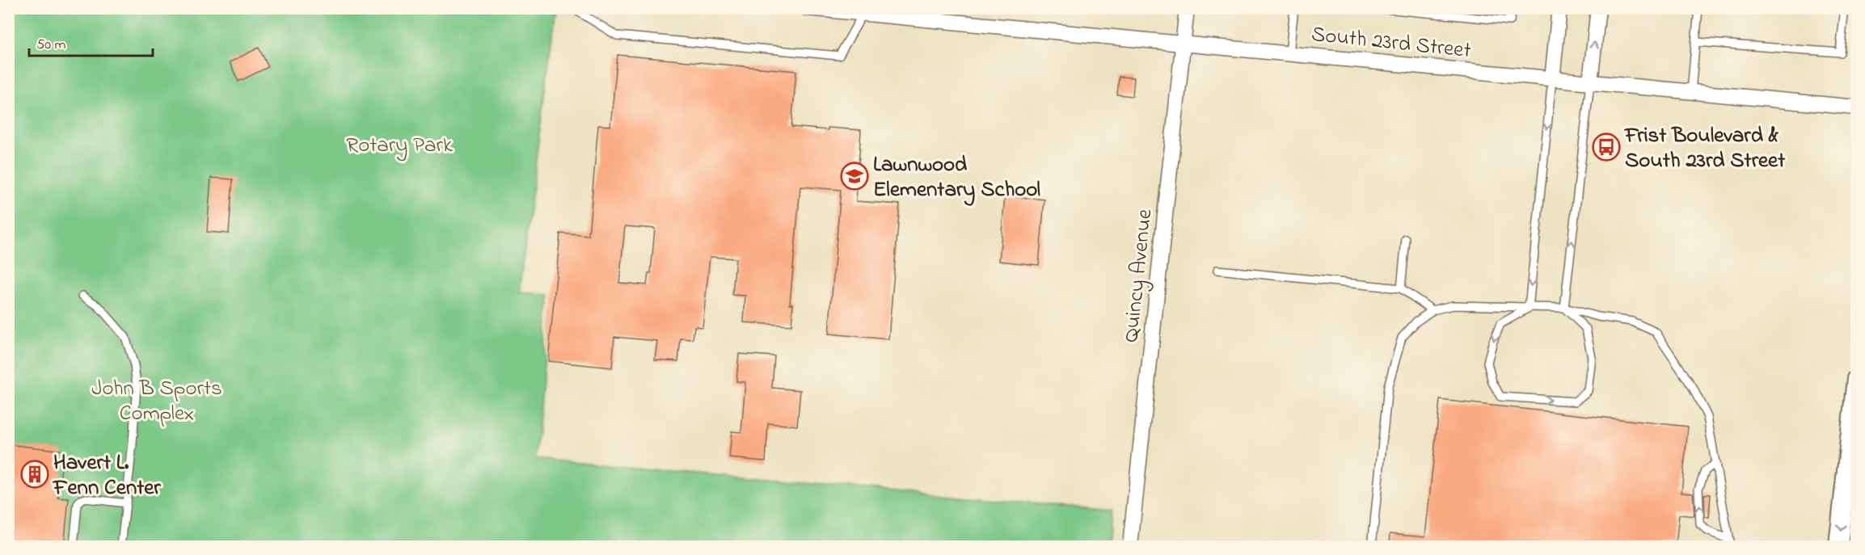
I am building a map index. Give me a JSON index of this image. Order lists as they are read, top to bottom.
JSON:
{
  "streets": {
    "street": ["South 23rd Street", "Quincy Avenue"]
  },
  "crossings": [
    ["South 23rd Street", "Quincy Avenue"]
  ],
  "parks": ["Rotary Park", "John B Sports Complex"],
  "places": {
    "bus stop": ["Frist Boulevard & South 23rd Street"],
    "school or university": ["Lawnwood Elementary School"],
    "building": ["Havert L. Fenn Center"]
  },
  "scale_bar": "50 m"
}
